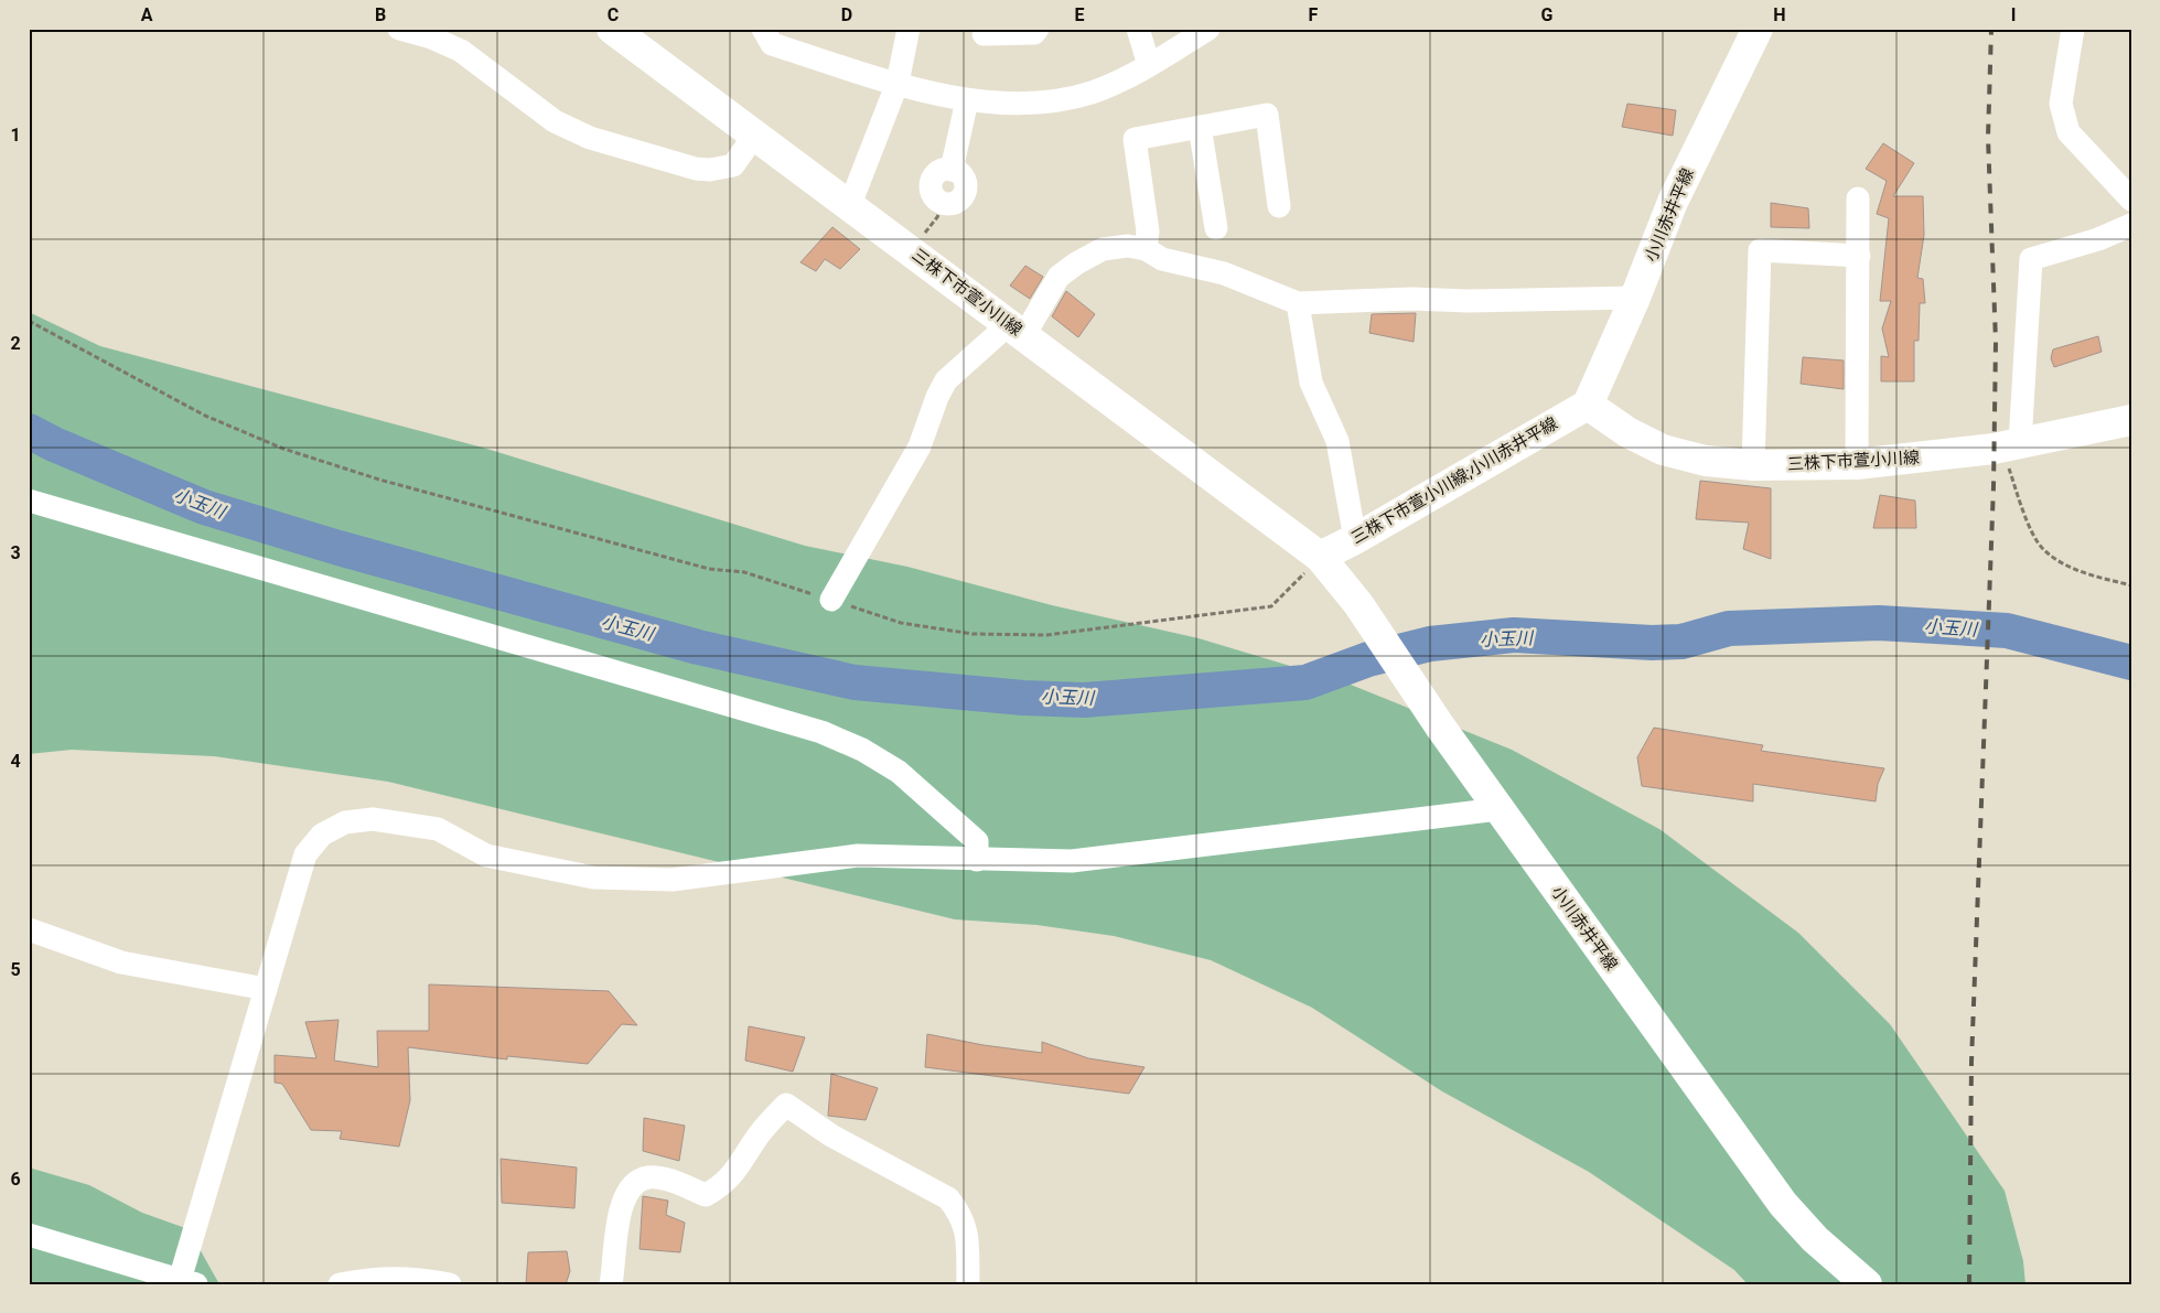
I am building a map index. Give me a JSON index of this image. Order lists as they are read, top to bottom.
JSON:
{
  "streets": {
    "main road": ["小川赤井平線", "三株下市萱小川線", "三株下市萱小川線;小川赤井平線"]
  },
  "crossings": [
    ["小川赤井平線", "三株下市萱小川線"],
    ["小川赤井平線", "三株下市萱小川線;小川赤井平線"],
    ["三株下市萱小川線", "三株下市萱小川線;小川赤井平線"]
  ],
  "water": ["小玉川"],
  "grid": {
    "columns": [
      "A",
      "B",
      "C",
      "D",
      "E",
      "F",
      "G",
      "H",
      "I"
    ],
    "rows": [
      "1",
      "2",
      "3",
      "4",
      "5",
      "6"
    ]
  }
}
